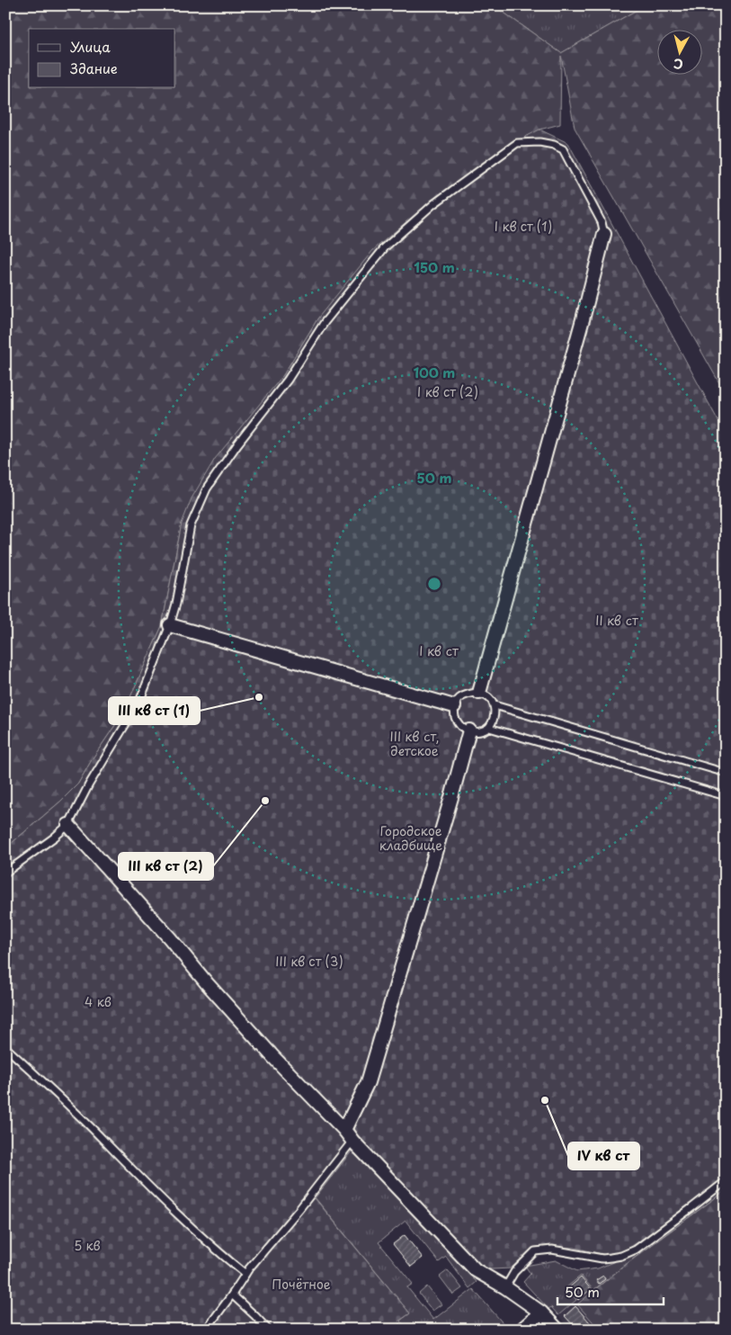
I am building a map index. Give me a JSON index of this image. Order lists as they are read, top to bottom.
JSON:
{
  "parks": [
    "I кв ст (1)",
    "I кв ст (2)",
    "II кв ст",
    "I кв ст",
    "III кв ст, детское",
    "Городское кладбище",
    "III кв ст (3)",
    "4 кв",
    "5 кв",
    "Почётное"
  ],
  "places": ["III кв ст (1)", "III кв ст (2)", "IV кв ст"],
  "legend": ["Улица", "Здание"],
  "scale_bar": "50 m",
  "north": "bottom",
  "rings": ["150 m", "100 m", "50 m"]
}
